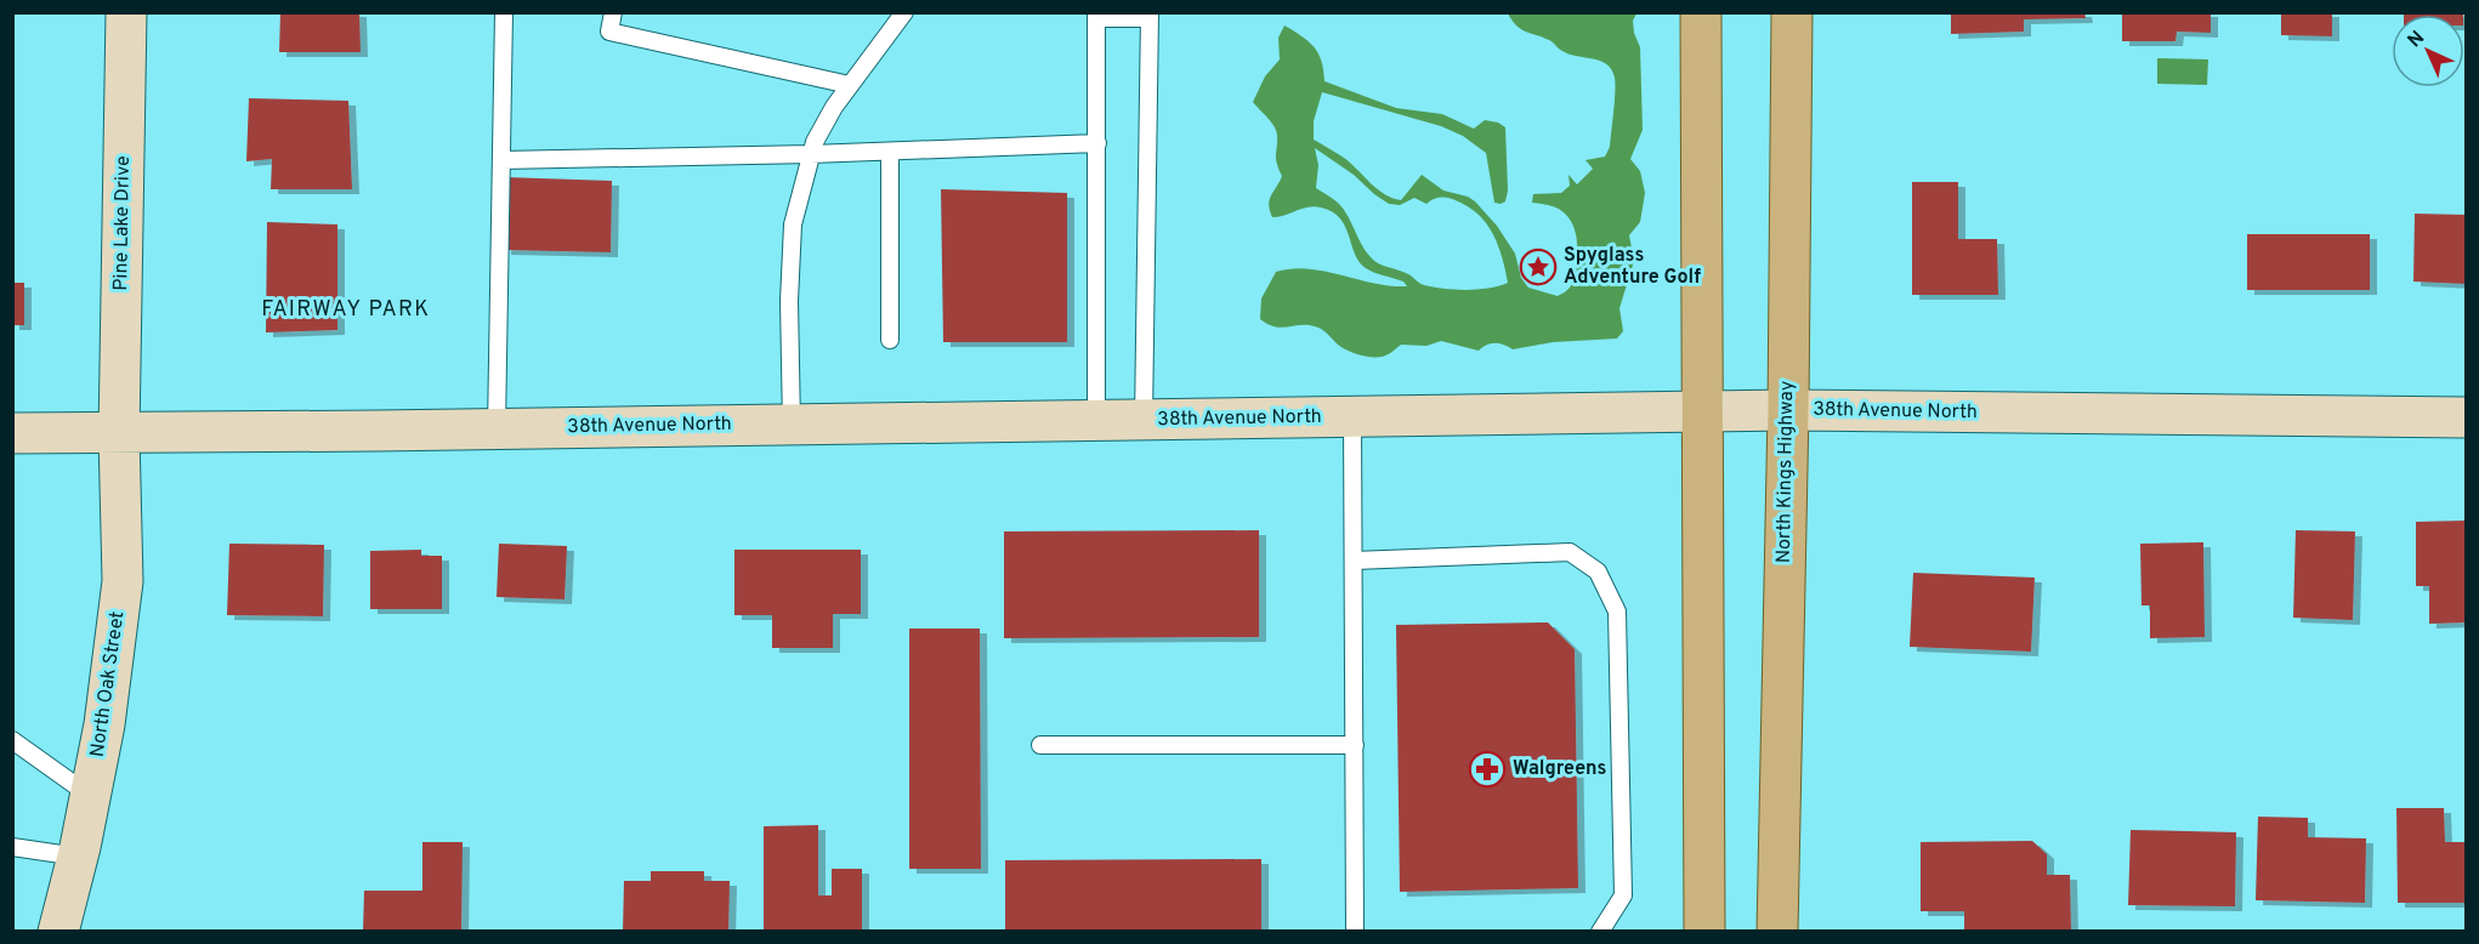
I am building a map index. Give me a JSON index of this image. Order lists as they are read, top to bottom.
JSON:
{
  "streets": {
    "main road": [
      "Pine Lake Drive",
      "38th Avenue North",
      "North Kings Highway",
      "North Oak Street"
    ]
  },
  "crossings": [
    ["Pine Lake Drive", "38th Avenue North"],
    ["Pine Lake Drive", "North Oak Street"],
    ["38th Avenue North", "North Kings Highway"],
    ["38th Avenue North", "North Oak Street"]
  ],
  "districts": ["FAIRWAY PARK"],
  "places": {
    "place": ["Spyglass Adventure Golf"],
    "pharmacy": ["Walgreens"]
  },
  "north": "top left"
}
